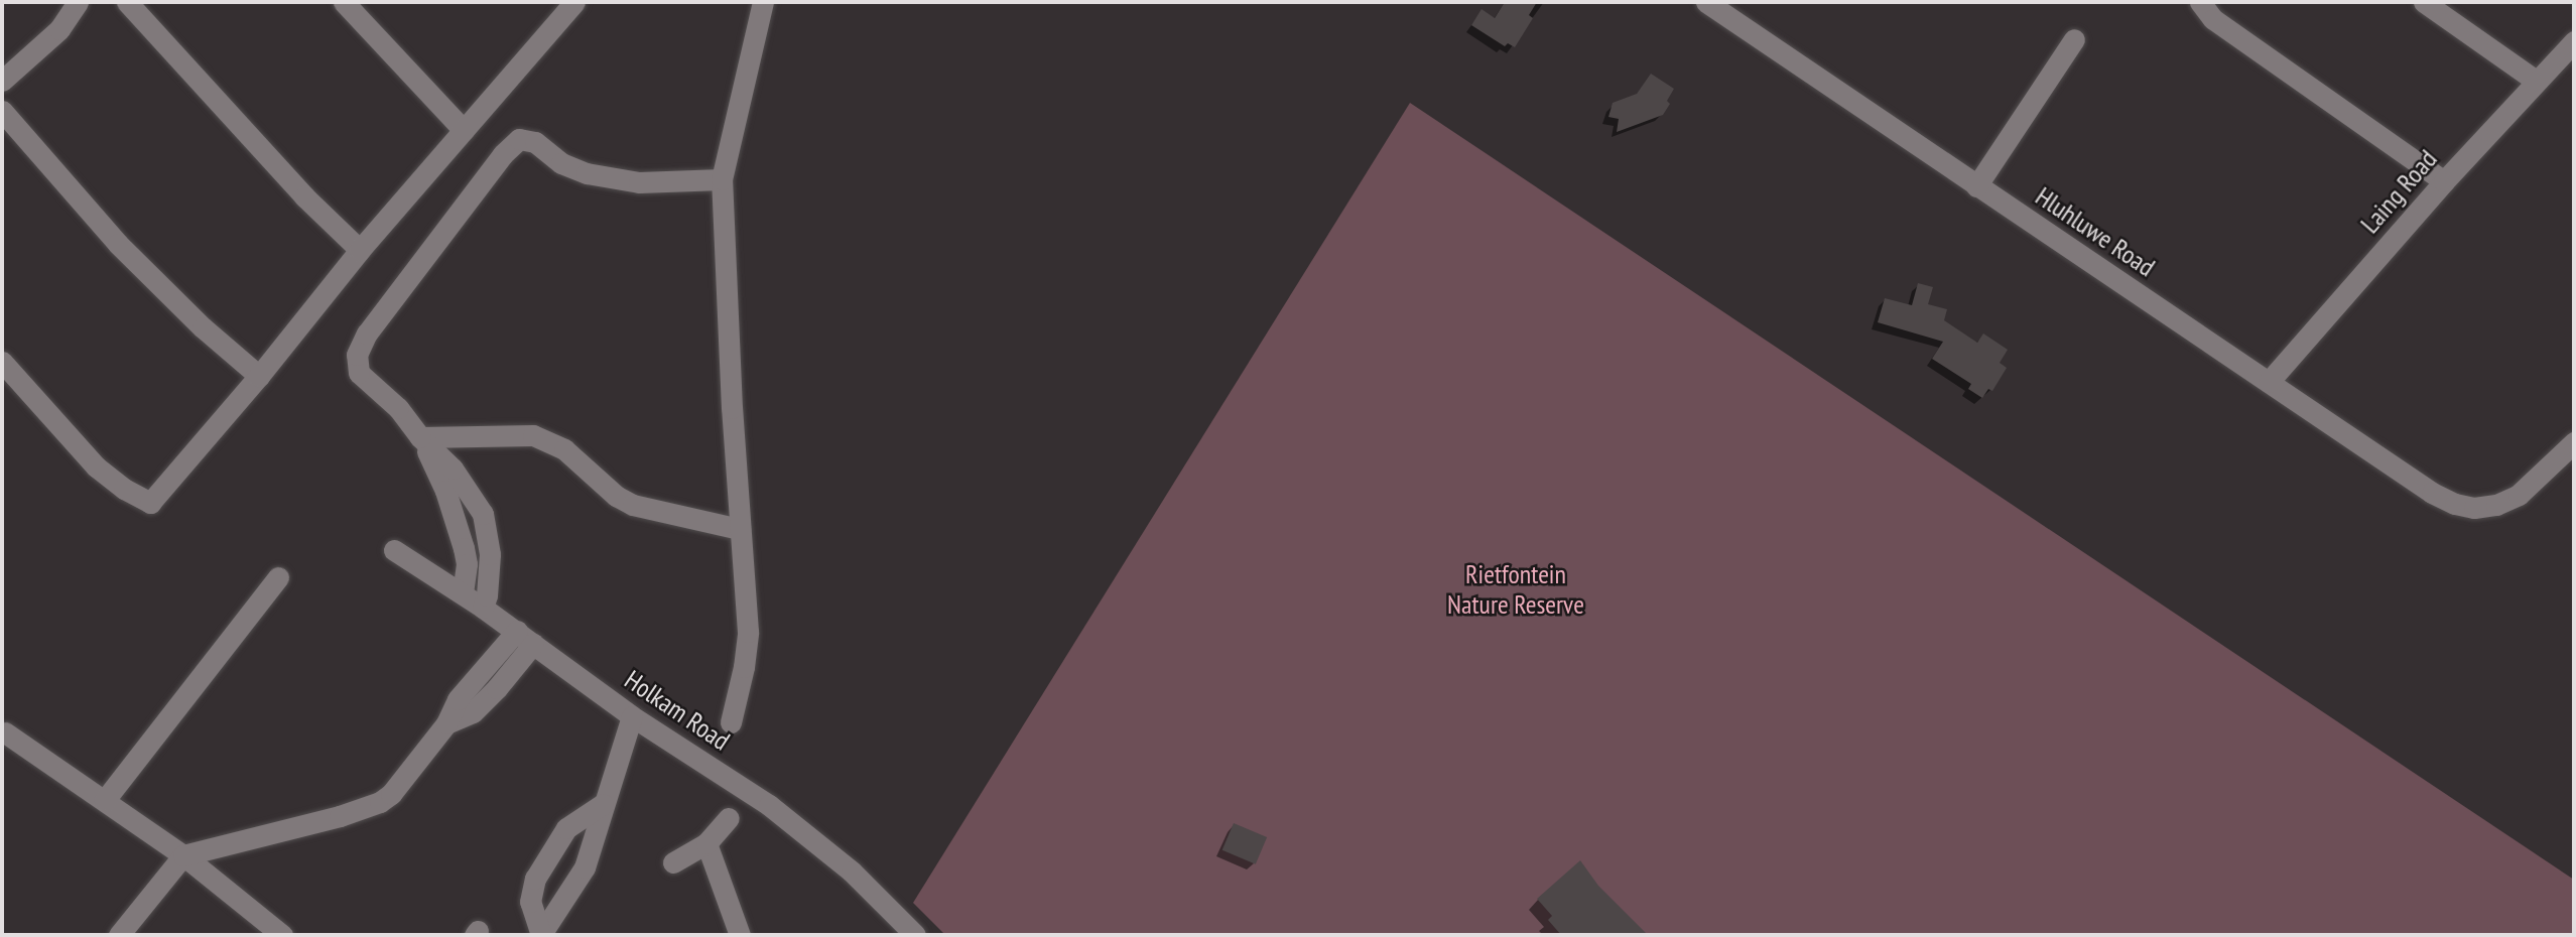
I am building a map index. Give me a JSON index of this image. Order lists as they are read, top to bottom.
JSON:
{
  "streets": {
    "street": ["Laing Road", "Hluhluwe Road", "Holkam Road"]
  },
  "crossings": [
    ["Laing Road", "Hluhluwe Road"]
  ],
  "parks": ["Rietfontein Nature Reserve"]
}
